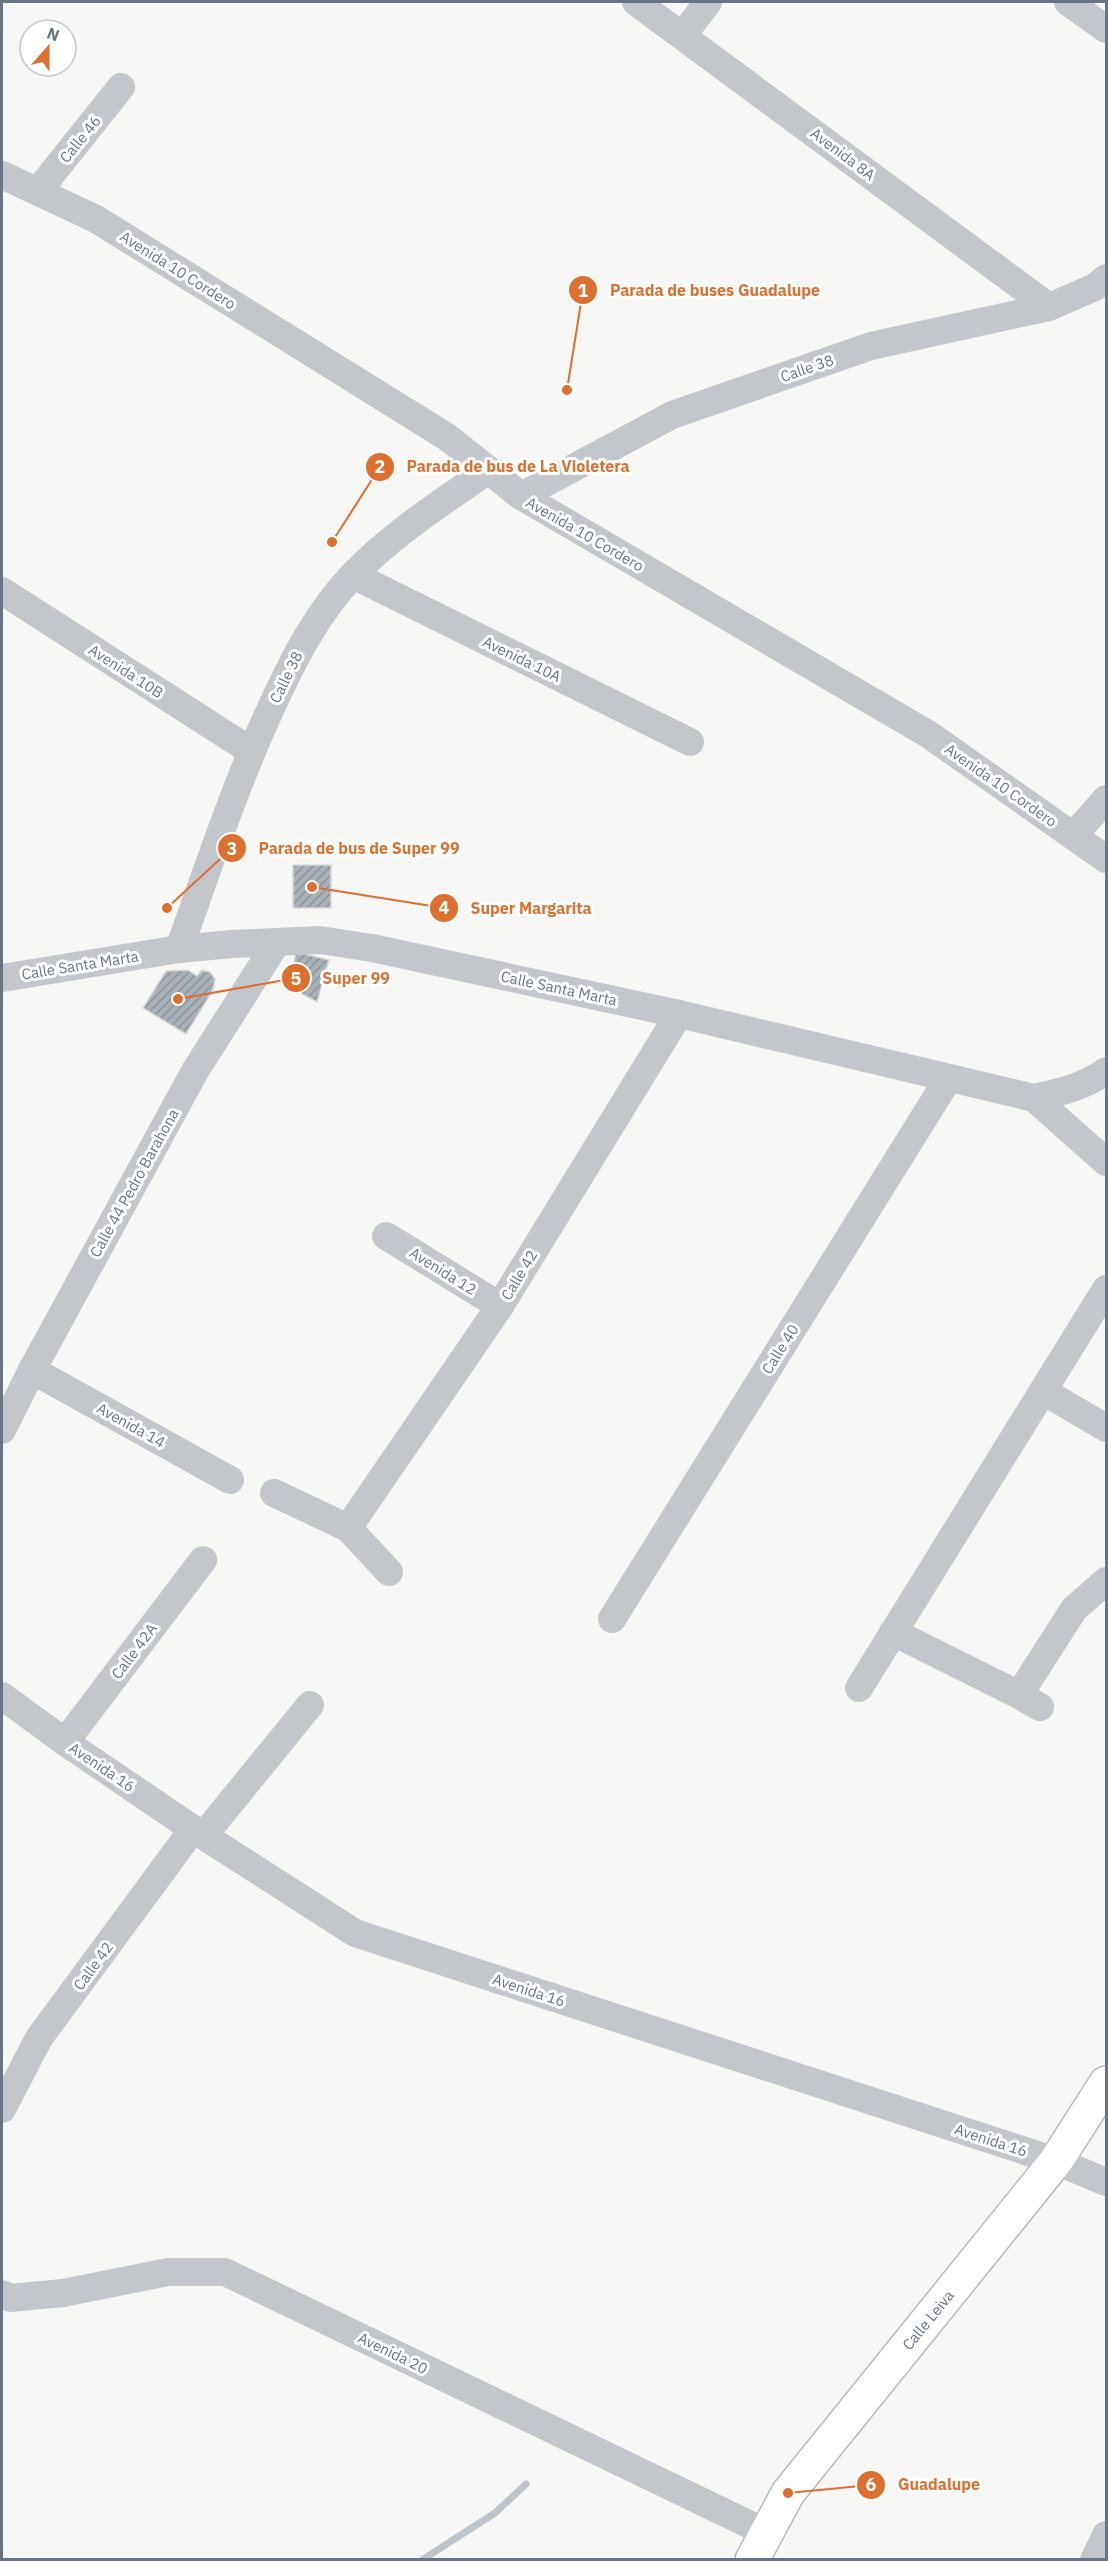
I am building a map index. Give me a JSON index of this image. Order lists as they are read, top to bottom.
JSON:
{
  "streets": {
    "main road": ["Calle Leiva"],
    "street": [
      "Calle 46",
      "Avenida 8A",
      "Avenida 10 Cordero",
      "Calle 38",
      "Avenida 10A",
      "Avenida 10B",
      "Calle Santa Marta",
      "Calle 44 Pedro Barahona",
      "Avenida 12",
      "Calle 42",
      "Calle 40",
      "Avenida 14",
      "Calle 42A",
      "Avenida 16",
      "Avenida 20"
    ]
  },
  "crossings": [
    ["Calle 46", "Avenida 10 Cordero"],
    ["Avenida 8A", "Calle 38"],
    ["Avenida 10 Cordero", "Calle 38"],
    ["Calle 38", "Avenida 10A"],
    ["Calle 38", "Avenida 10B"],
    ["Calle 38", "Calle Santa Marta"],
    ["Calle Santa Marta", "Calle 44 Pedro Barahona"],
    ["Calle Santa Marta", "Calle 42"],
    ["Calle Santa Marta", "Calle 40"],
    ["Calle 44 Pedro Barahona", "Avenida 14"],
    ["Avenida 12", "Calle 42"],
    ["Calle 42", "Avenida 16"],
    ["Calle 42A", "Avenida 16"],
    ["Avenida 16", "Calle Leiva"],
    ["Calle Leiva", "Avenida 20"]
  ],
  "places": [
    "Parada de buses Guadalupe",
    "Parada de bus de La Violetera",
    "Super Margarita",
    "Parada de bus de Super 99",
    "Super 99",
    "Guadalupe"
  ],
  "north": "top"
}
